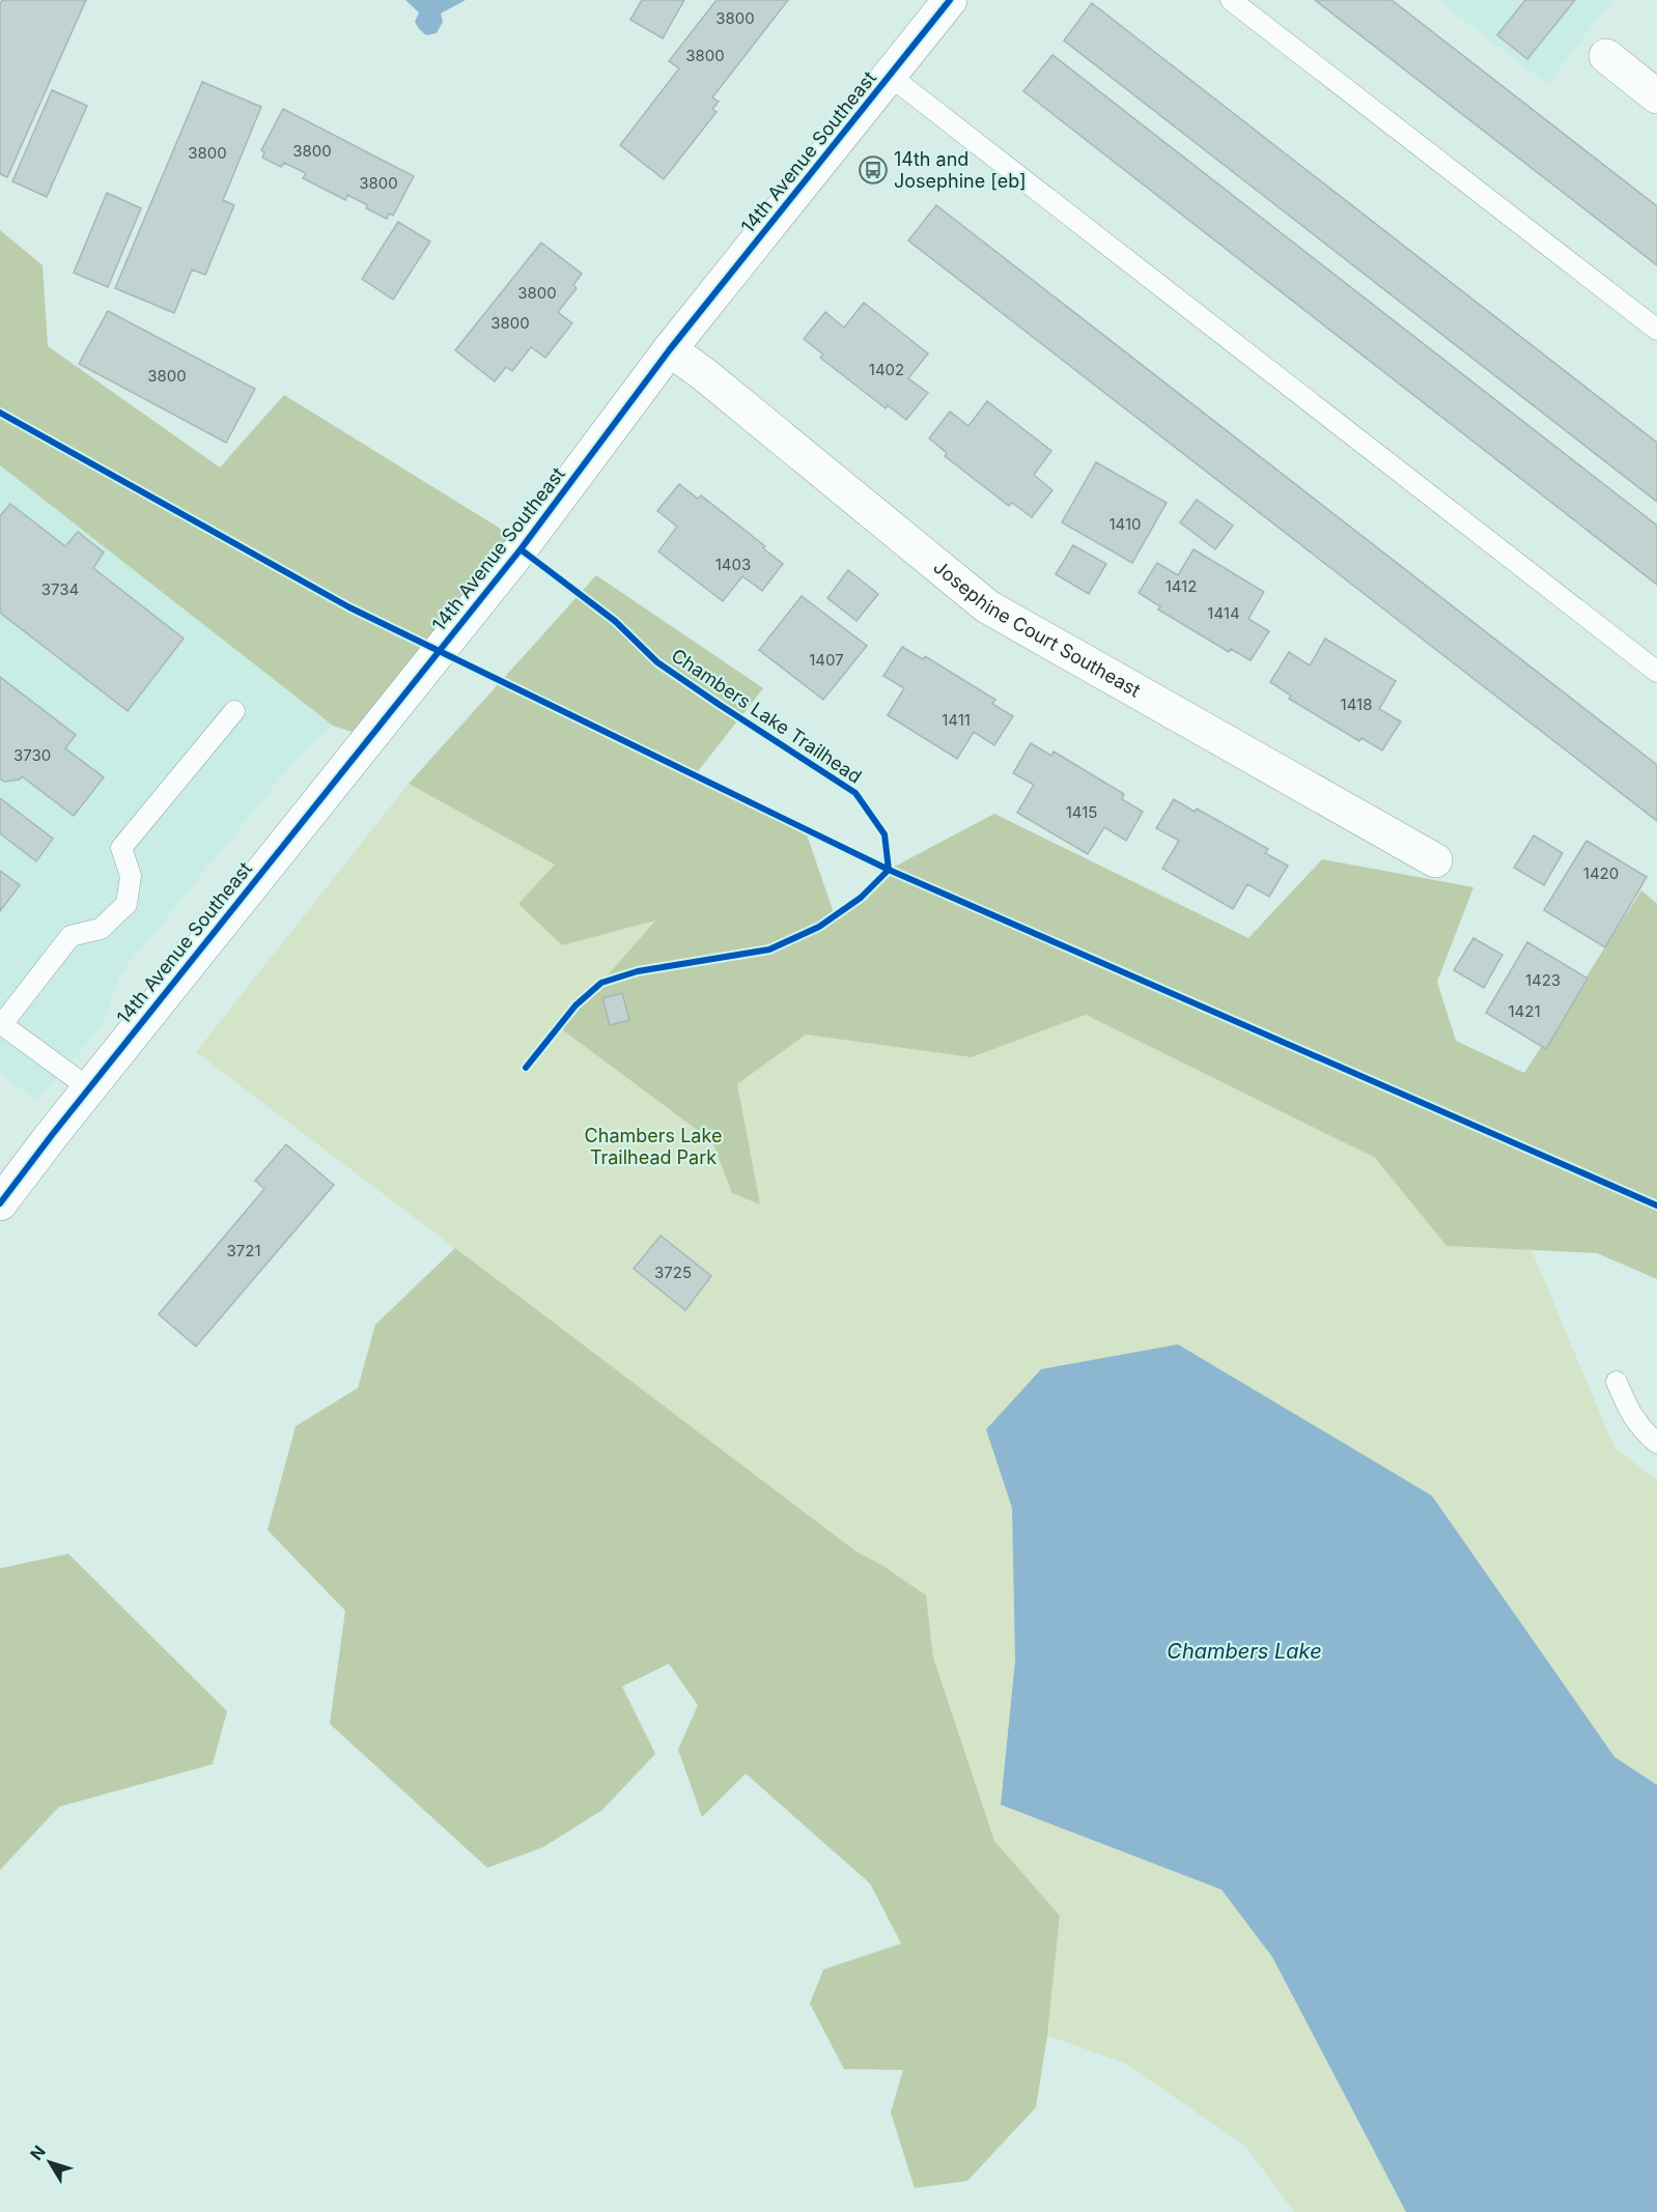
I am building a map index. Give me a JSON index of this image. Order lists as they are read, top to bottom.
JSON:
{
  "streets": {
    "street": ["14th Avenue Southeast", "Josephine Court Southeast"],
    "cycle path": ["Chambers Lake Trailhead"]
  },
  "crossings": [
    ["14th Avenue Southeast", "Josephine Court Southeast"]
  ],
  "water": ["Chambers Lake"],
  "parks": ["Chambers Lake Trailhead Park"],
  "places": {
    "bus stop": ["14th and Josephine [eb]"]
  },
  "house_numbers": [
    "3800",
    "3800",
    "3800",
    "3800",
    "3800",
    "3800",
    "3800",
    "1402",
    "3800",
    "1410",
    "1403",
    "1412",
    "3734",
    "1414",
    "1407",
    "1418",
    "1411",
    "3730",
    "1415",
    "1420",
    "1423",
    "1421",
    "3721",
    "3725"
  ],
  "north": "top left"
}
